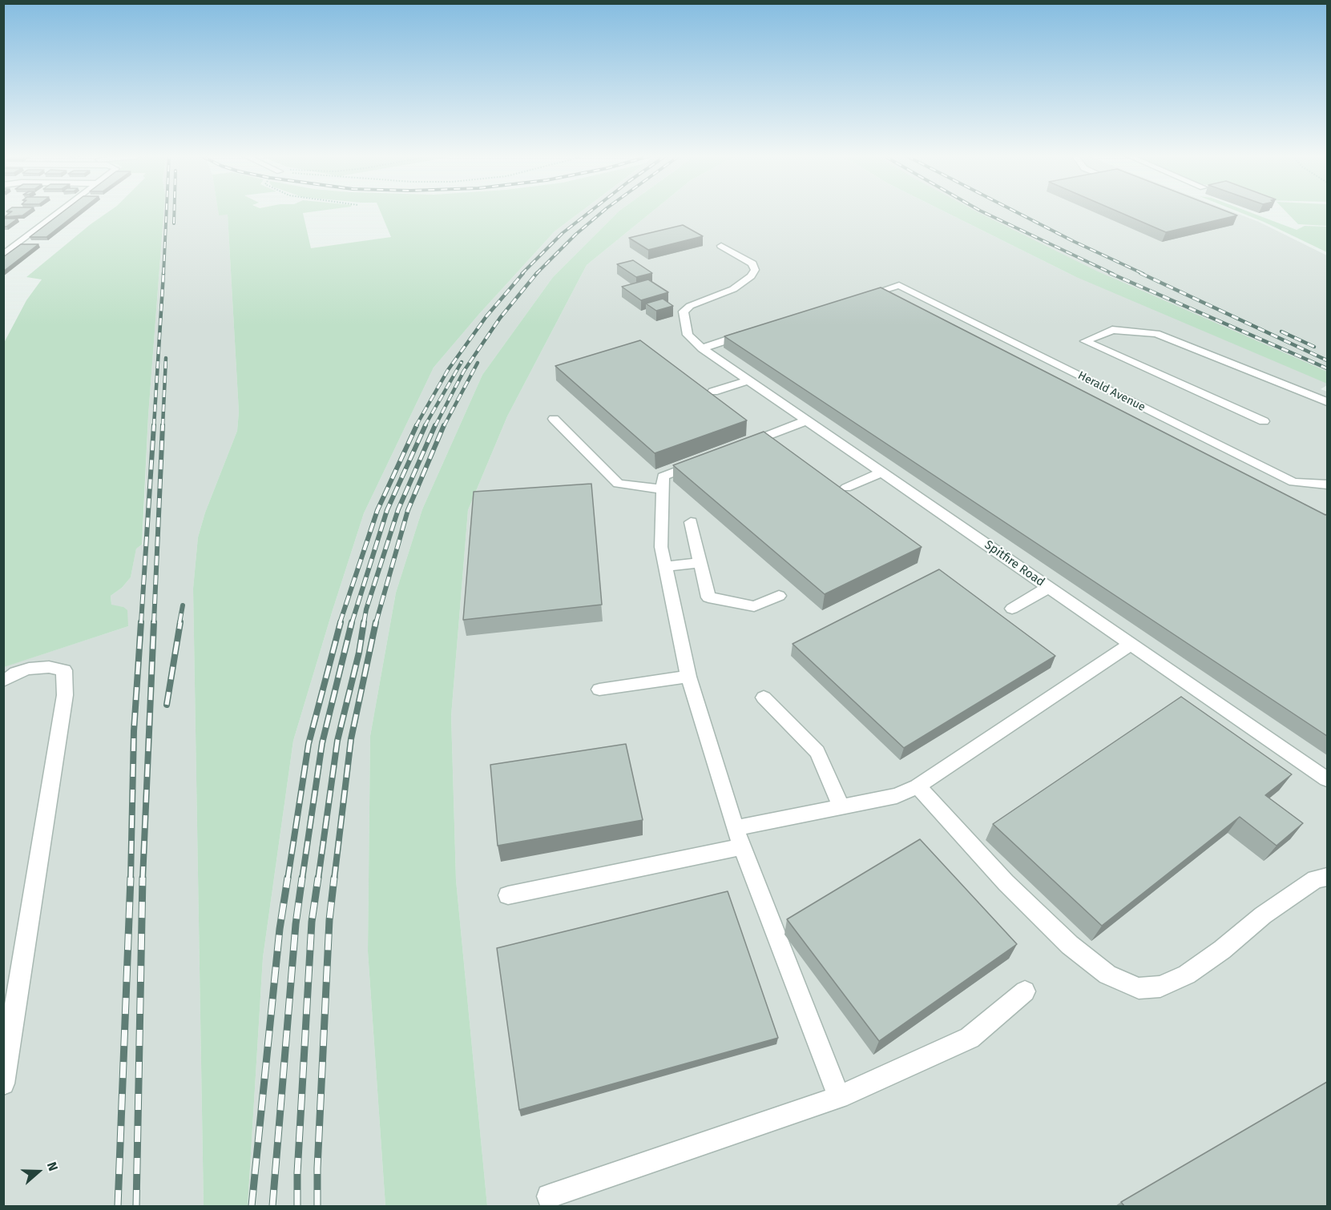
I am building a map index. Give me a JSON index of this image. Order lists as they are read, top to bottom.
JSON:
{
  "streets": {
    "street": ["Herald Avenue", "Spitfire Road"]
  },
  "north": "right"
}
